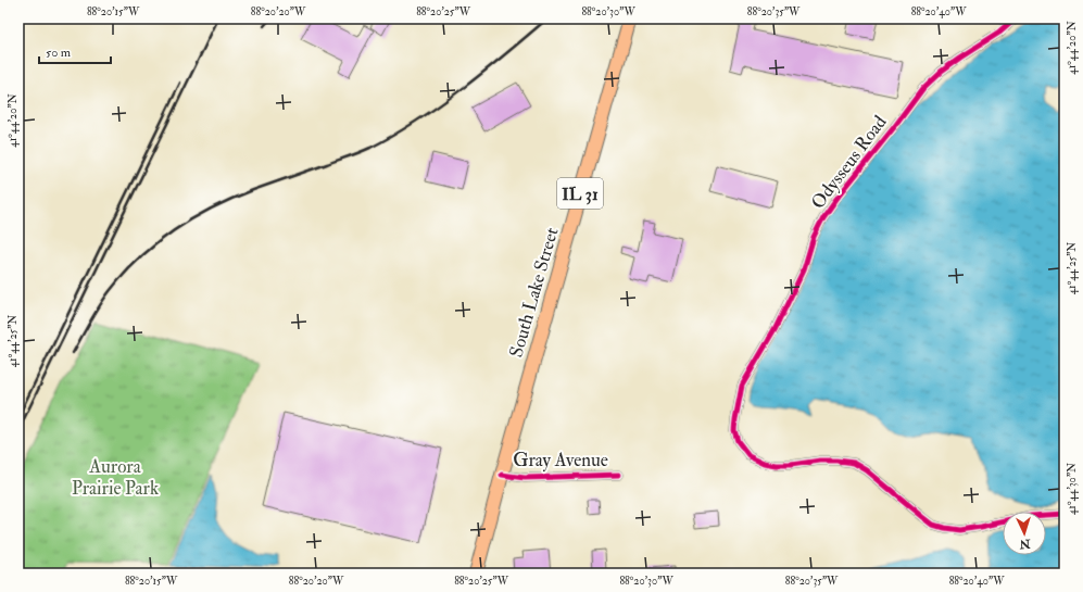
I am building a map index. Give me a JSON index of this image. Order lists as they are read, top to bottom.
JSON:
{
  "streets": {
    "main road": ["IL 31", "South Lake Street"],
    "street": ["Odysseus Road", "Gray Avenue"]
  },
  "crossings": [
    ["IL 31", "South Lake Street"],
    ["IL 31", "Gray Avenue"],
    ["South Lake Street", "Gray Avenue"]
  ],
  "parks": ["Aurora Prairie Park"],
  "scale_bar": "50 m",
  "north": "bottom",
  "coordinates": [
    "88°20'15\"W",
    "88°20'20\"W",
    "88°20'25\"W",
    "88°20'30\"W",
    "88°20'35\"W",
    "88°20'40\"W",
    "41°44'20\"N",
    "41°44'25\"N",
    "41°44'30\"N"
  ]
}
